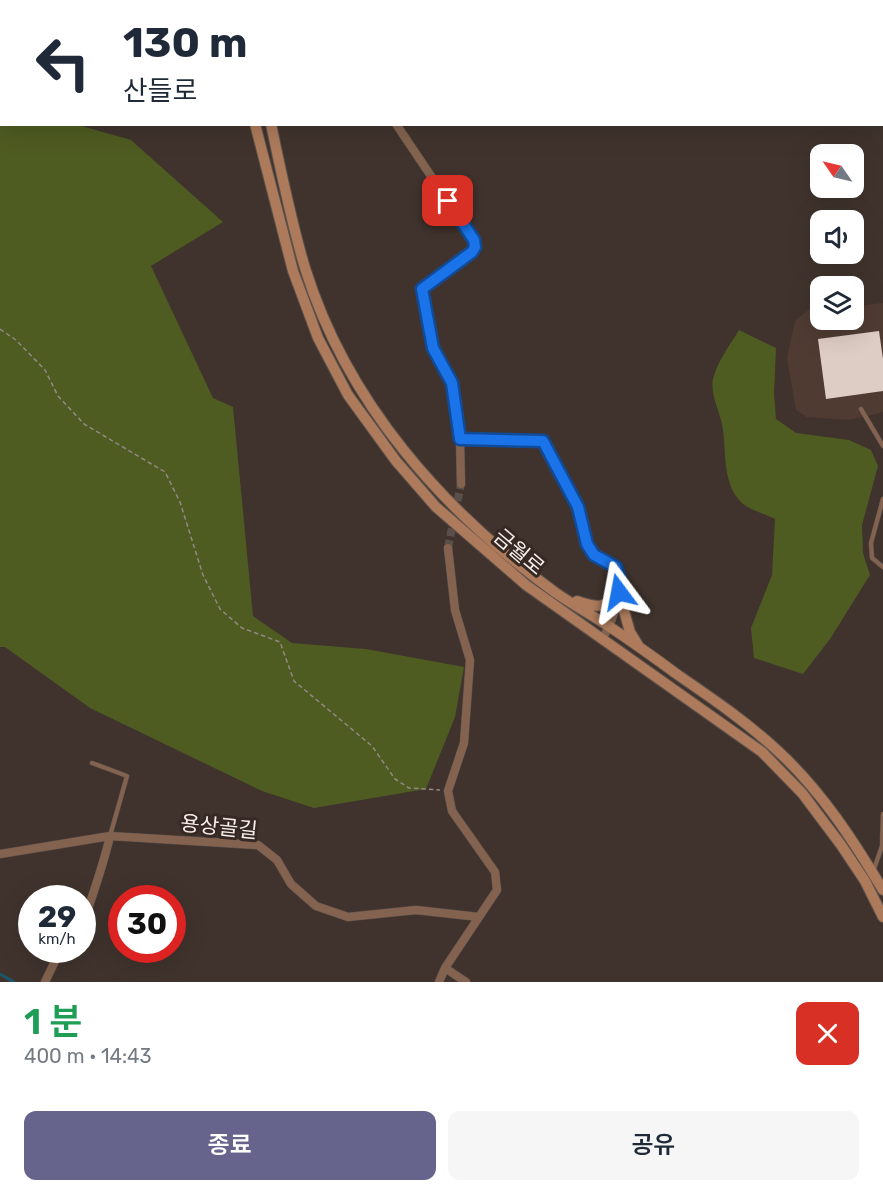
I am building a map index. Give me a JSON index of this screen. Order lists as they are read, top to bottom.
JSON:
{
  "streets": {
    "main road": ["금월로"],
    "street": ["용상골길"]
  },
  "north": "top left",
  "page": {
    "turn": ["130 m", "산들로"],
    "speed": "29 km/h",
    "limit": "30",
    "heading": ["1 분", "400 m · 14:43"],
    "buttons": ["종료", "공유"]
  }
}
